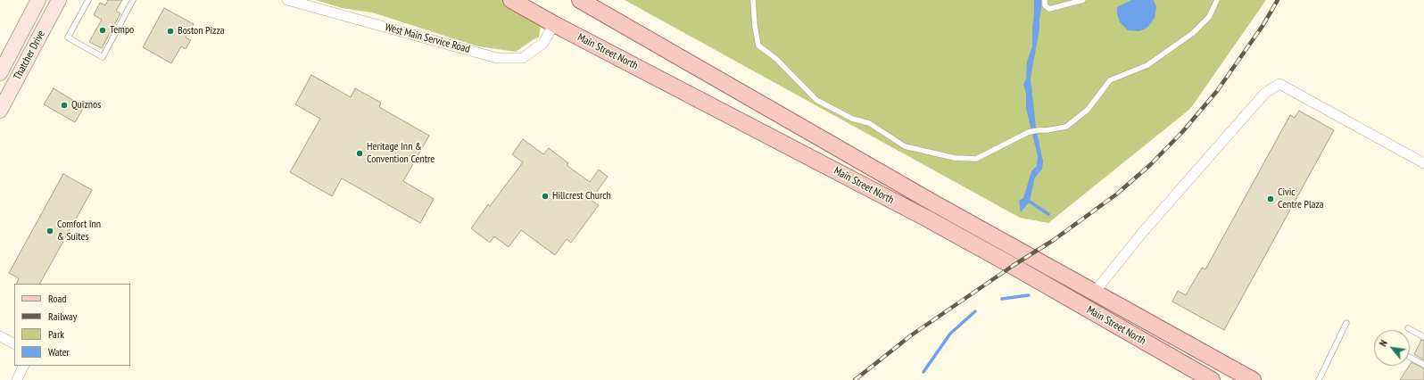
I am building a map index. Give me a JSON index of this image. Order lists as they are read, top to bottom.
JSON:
{
  "streets": {
    "main road": ["Main Street North", "Thatcher Drive"],
    "street": ["West Main Service Road"]
  },
  "crossings": [
    ["West Main Service Road", "Main Street North"]
  ],
  "places": [
    "Tempo",
    "Boston Pizza",
    "Quiznos",
    "Heritage Inn & Convention Centre",
    "Hillcrest Church",
    "Civic Centre Plaza",
    "Comfort Inn & Suites"
  ],
  "legend": [
    "Road",
    "Railway",
    "Park",
    "Water"
  ],
  "north": "top left"
}
